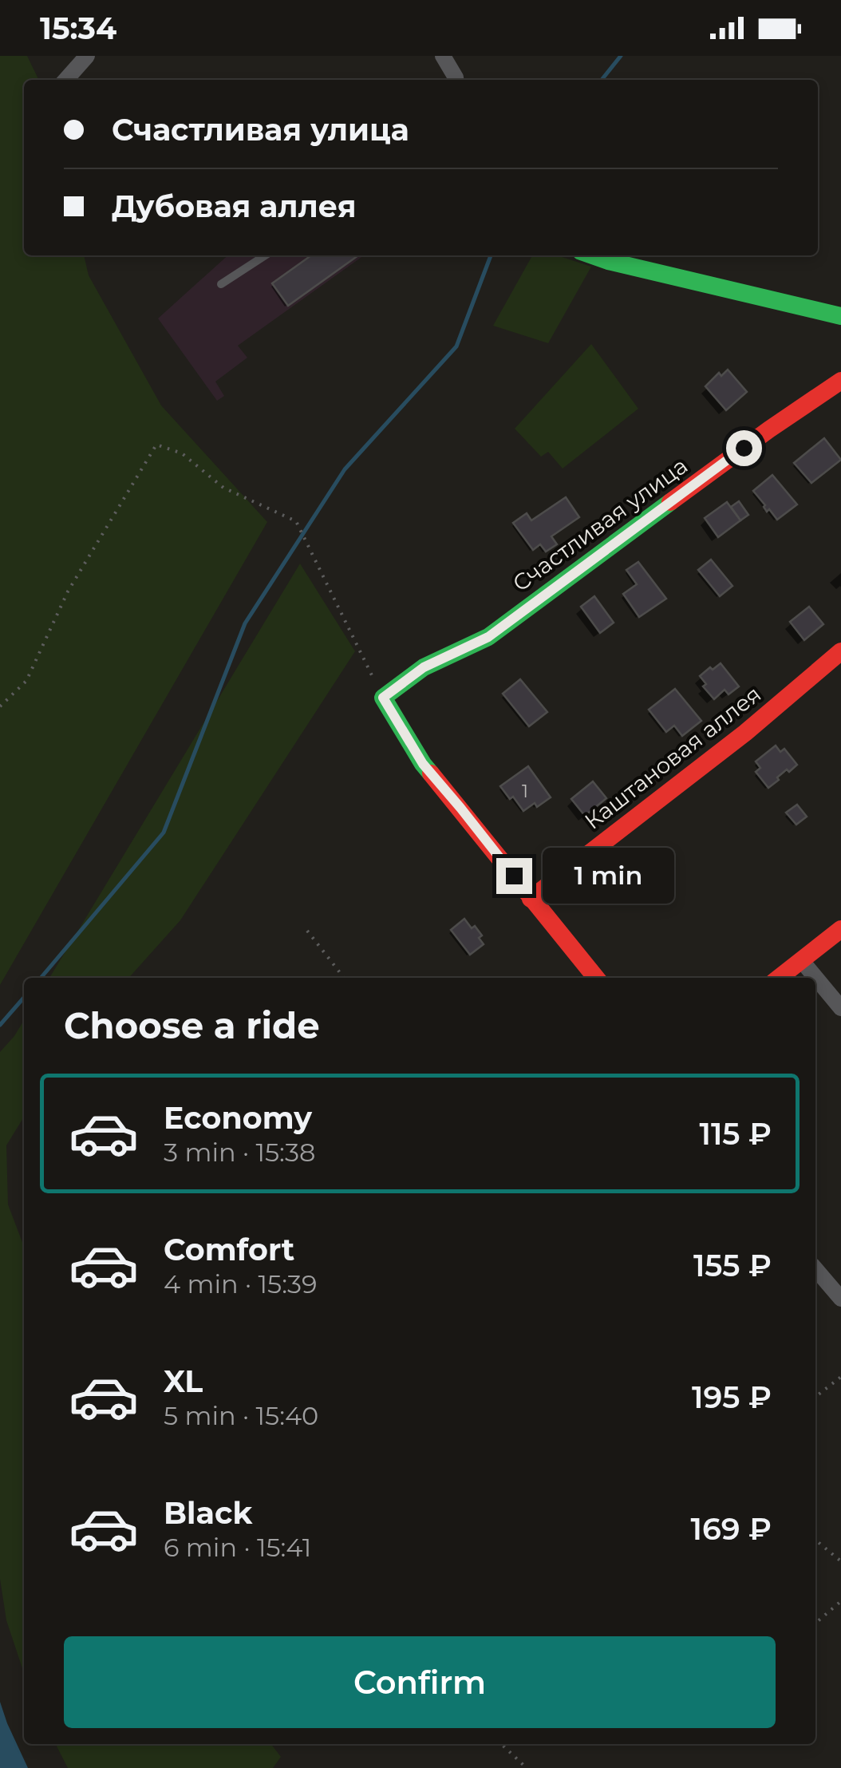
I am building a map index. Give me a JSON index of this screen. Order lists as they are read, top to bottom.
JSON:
{
  "streets": {
    "street": ["Счастливая улица", "Каштановая аллея"]
  },
  "house_numbers": ["1"],
  "page": {
    "status": "15:34",
    "banner": ["Счастливая улица", "Дубовая аллея"],
    "bubble": "1 min",
    "heading": "Choose a ride",
    "list": [
      {
        "name": "Economy",
        "note": "3 min · 15:38",
        "value": "115 ₽"
      },
      {
        "name": "Comfort",
        "note": "4 min · 15:39",
        "value": "155 ₽"
      },
      {
        "name": "XL",
        "note": "5 min · 15:40",
        "value": "195 ₽"
      },
      {
        "name": "Black",
        "note": "6 min · 15:41",
        "value": "169 ₽"
      }
    ],
    "buttons": "Confirm"
  }
}
